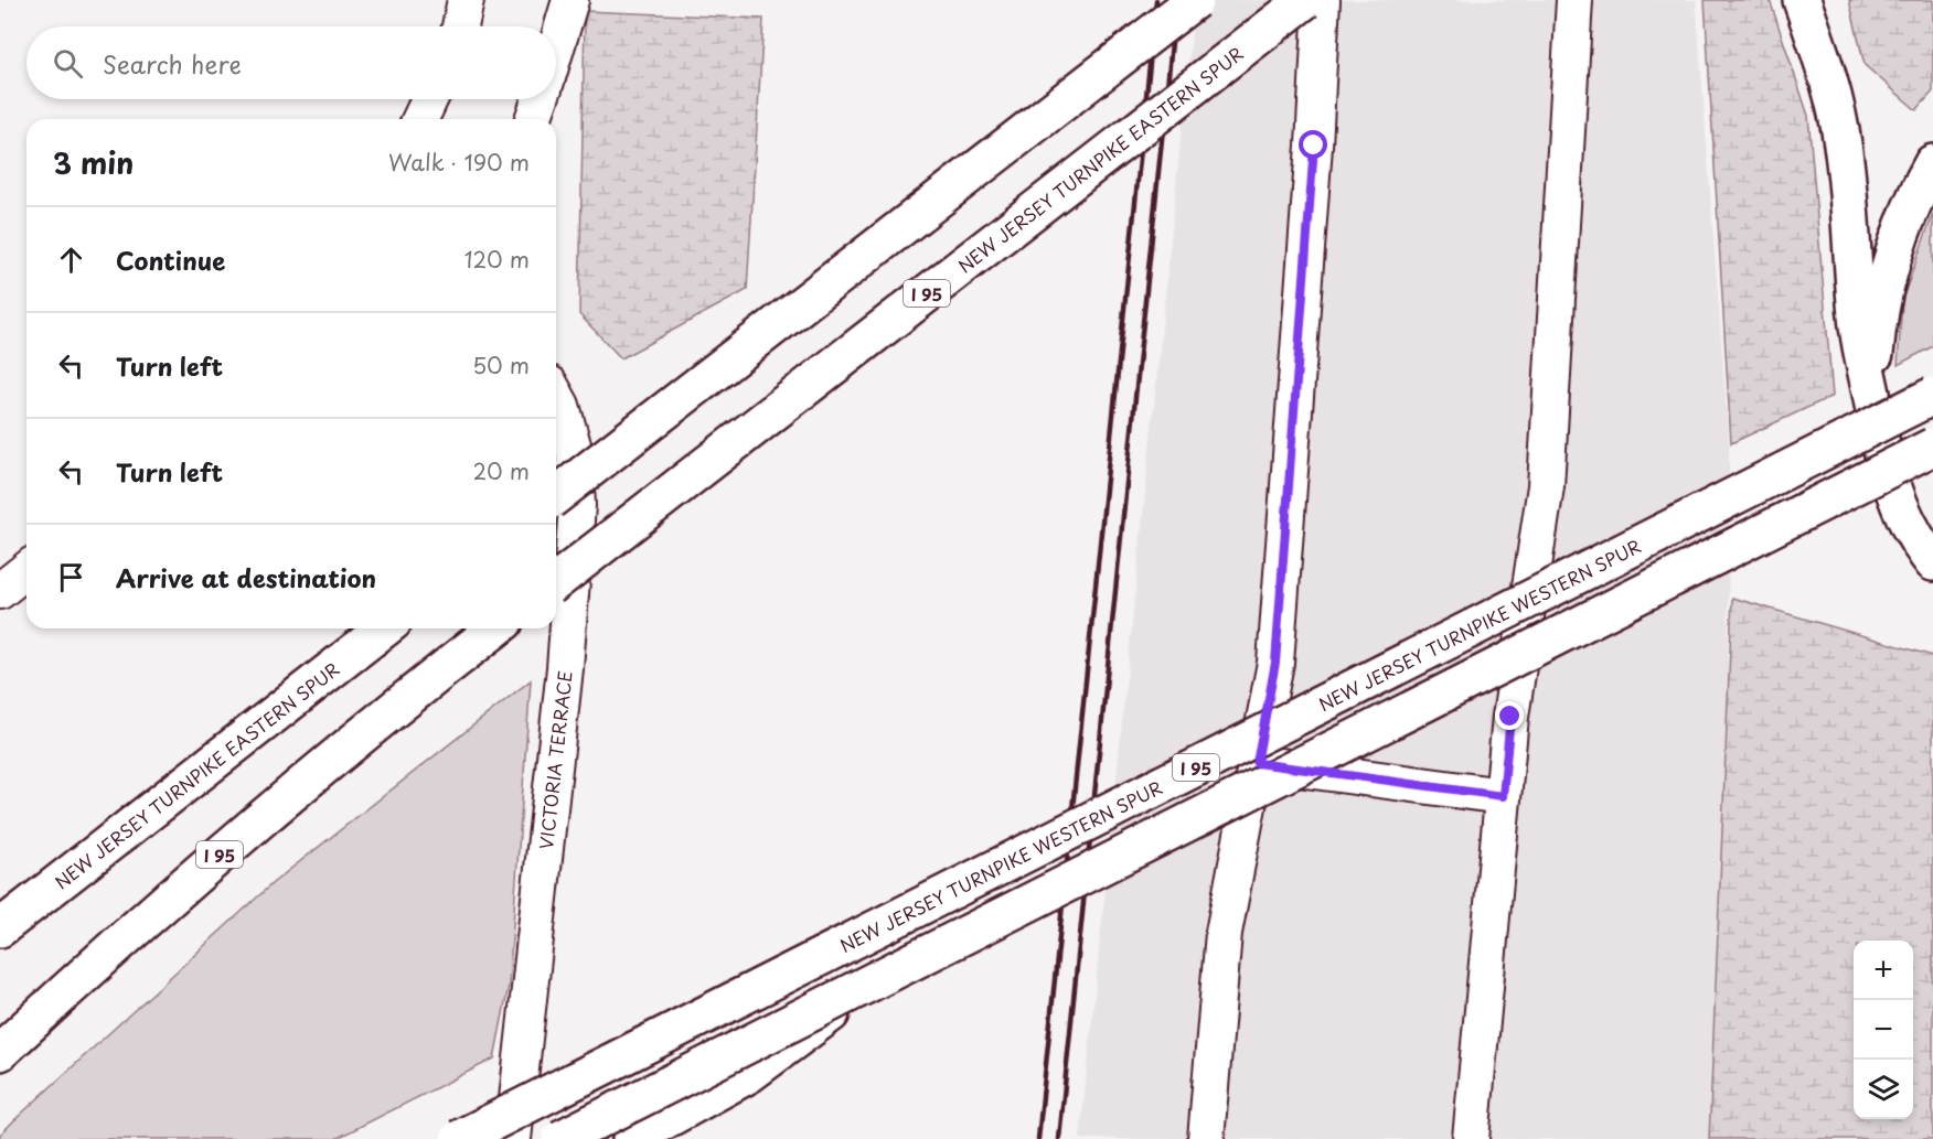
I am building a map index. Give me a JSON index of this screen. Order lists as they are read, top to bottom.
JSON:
{
  "streets": {
    "highway": ["NEW JERSEY TURNPIKE EASTERN SPUR", "I 95", "NEW JERSEY TURNPIKE WESTERN SPUR"],
    "street": ["VICTORIA TERRACE"]
  },
  "page": {
    "search": "Search here",
    "heading": ["3 min", "Walk · 190 m"],
    "list": [
      ["Continue", "120 m"],
      ["Turn left", "50 m"],
      ["Turn left", "20 m"],
      "Arrive at destination"
    ],
    "map_buttons": ["+", "−"]
  }
}
